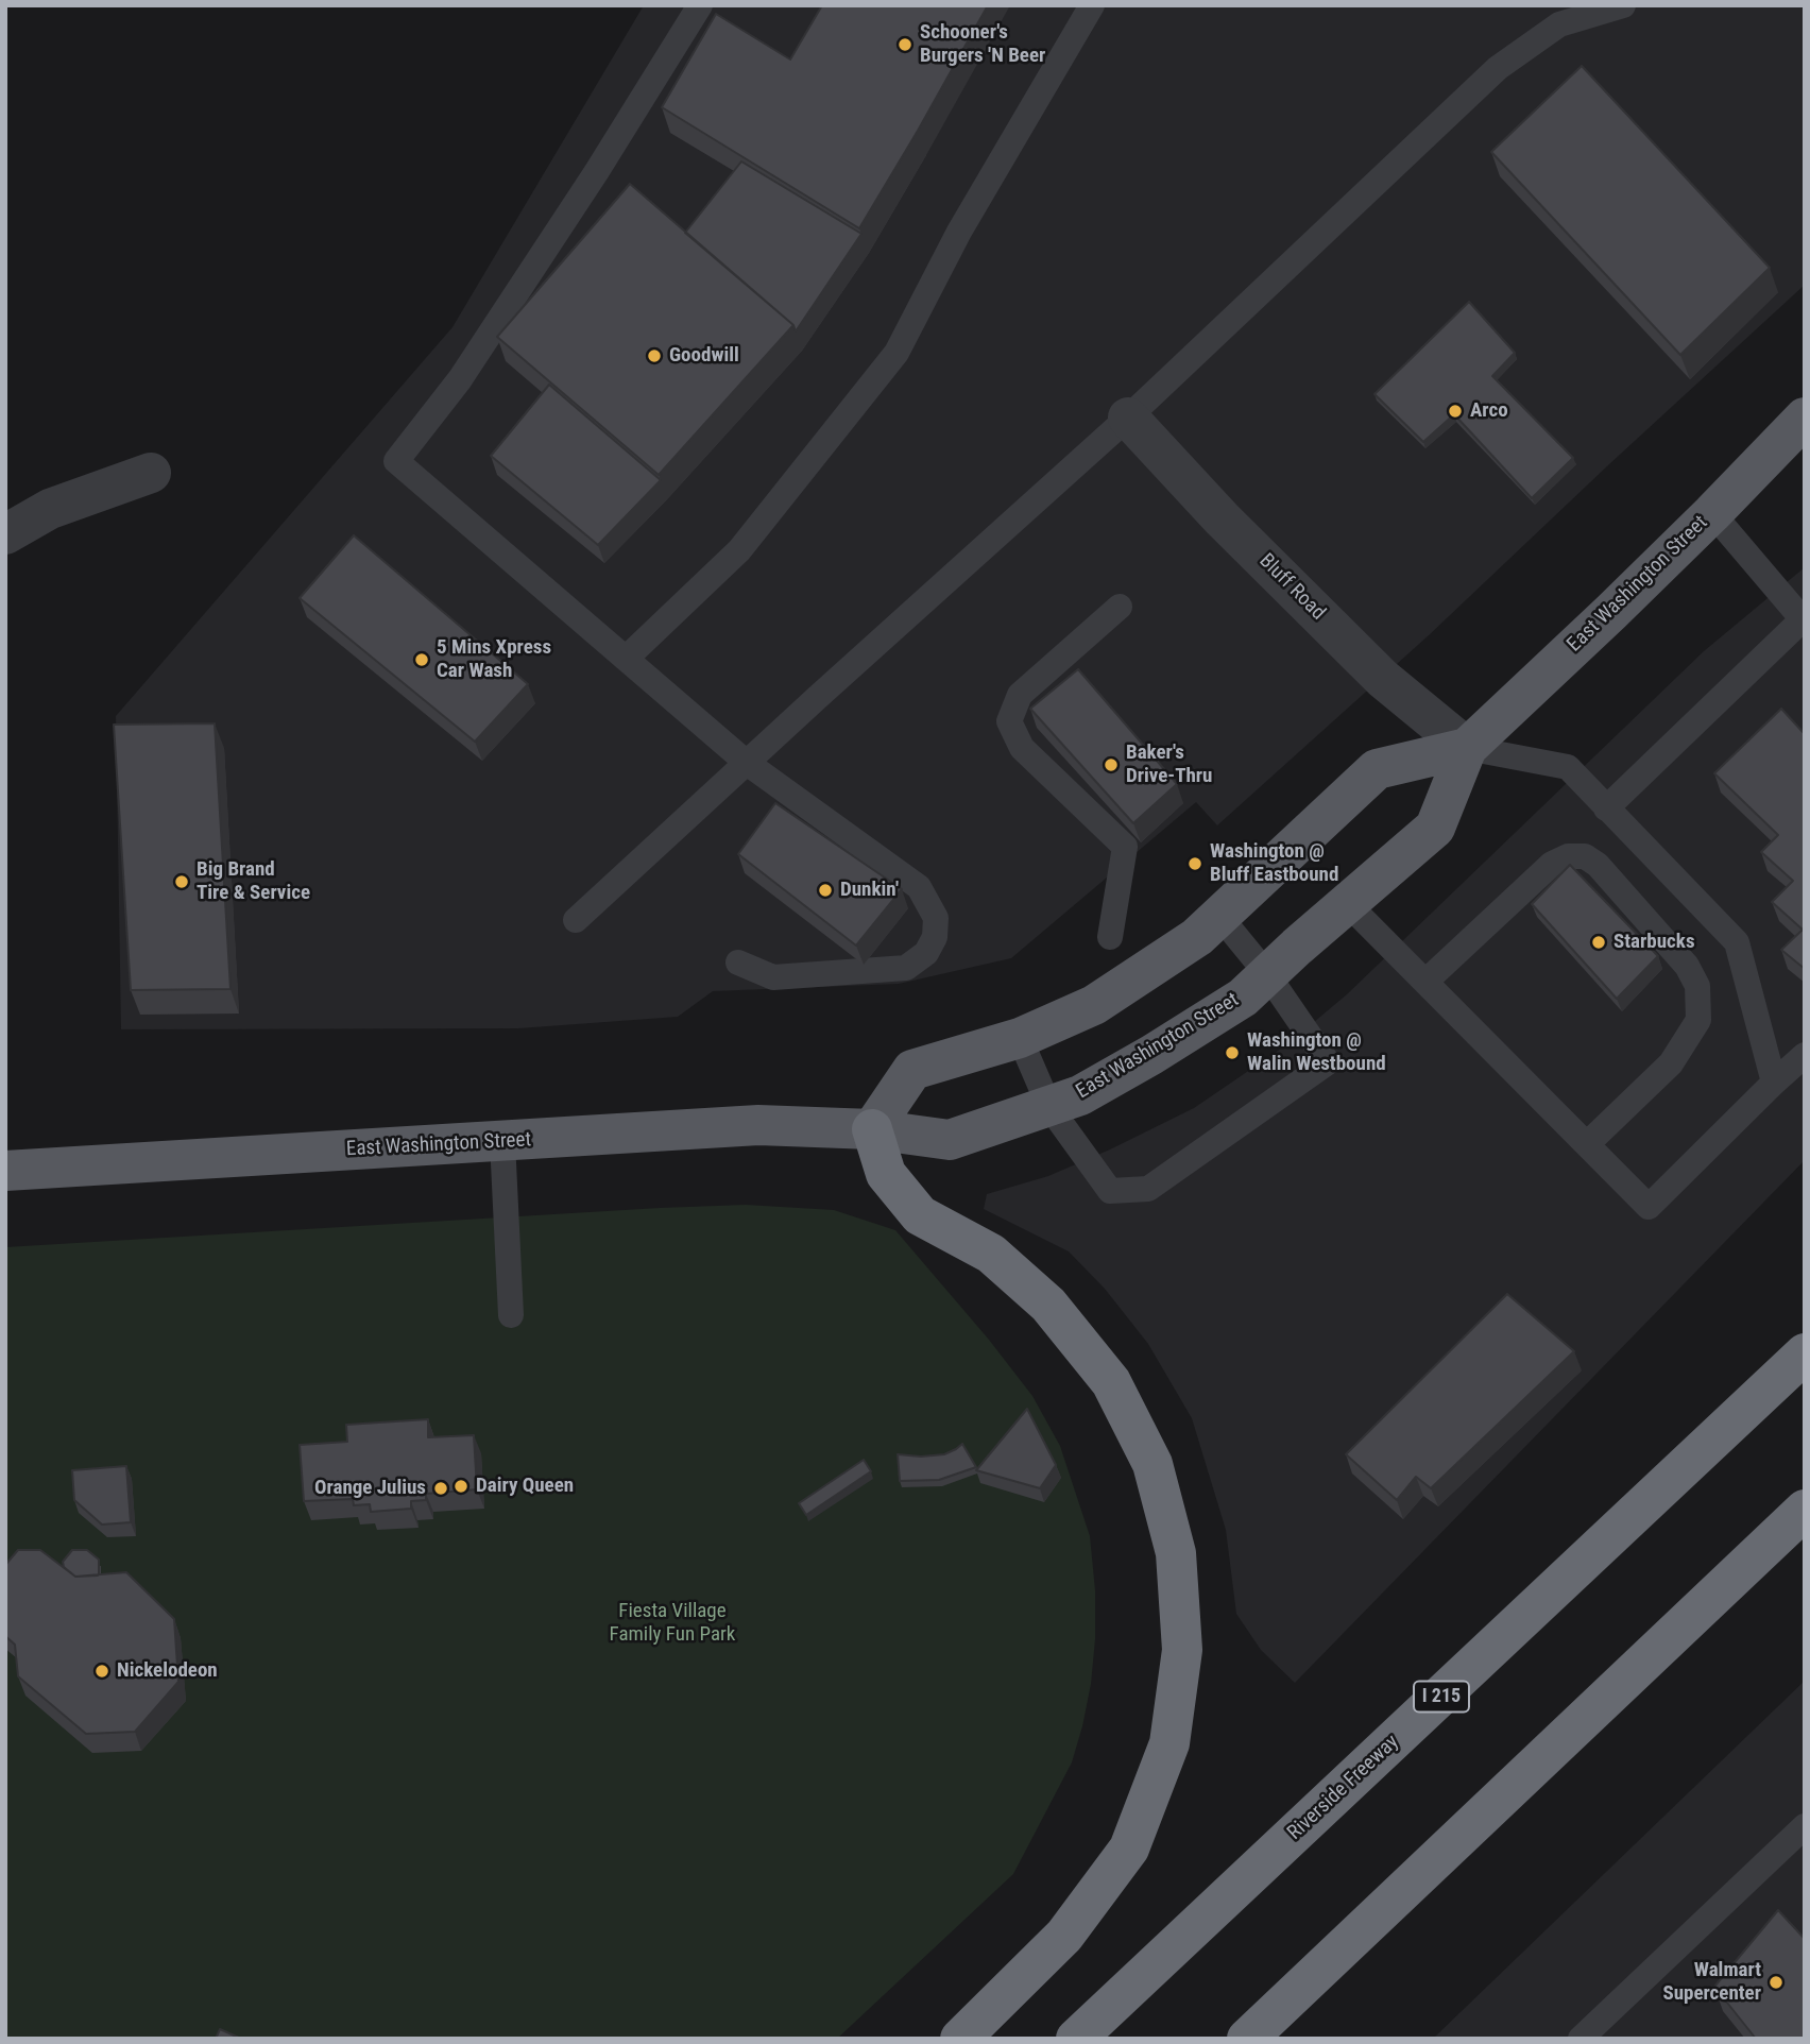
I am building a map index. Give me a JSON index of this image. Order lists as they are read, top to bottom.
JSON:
{
  "streets": {
    "highway": ["I 215", "Riverside Freeway"],
    "main road": ["East Washington Street"],
    "street": ["Bluff Road"]
  },
  "crossings": [
    ["East Washington Street", "Bluff Road"]
  ],
  "parks": ["Fiesta Village Family Fun Park"],
  "places": [
    "Schooner's Burgers 'N Beer",
    "Goodwill",
    "Arco",
    "5 Mins Xpress Car Wash",
    "Baker's Drive-Thru",
    "Washington @ Bluff Eastbound",
    "Big Brand Tire & Service",
    "Dunkin'",
    "Starbucks",
    "Washington @ Walin Westbound",
    "Dairy Queen",
    "Orange Julius",
    "Nickelodeon",
    "Walmart Supercenter"
  ]
}
